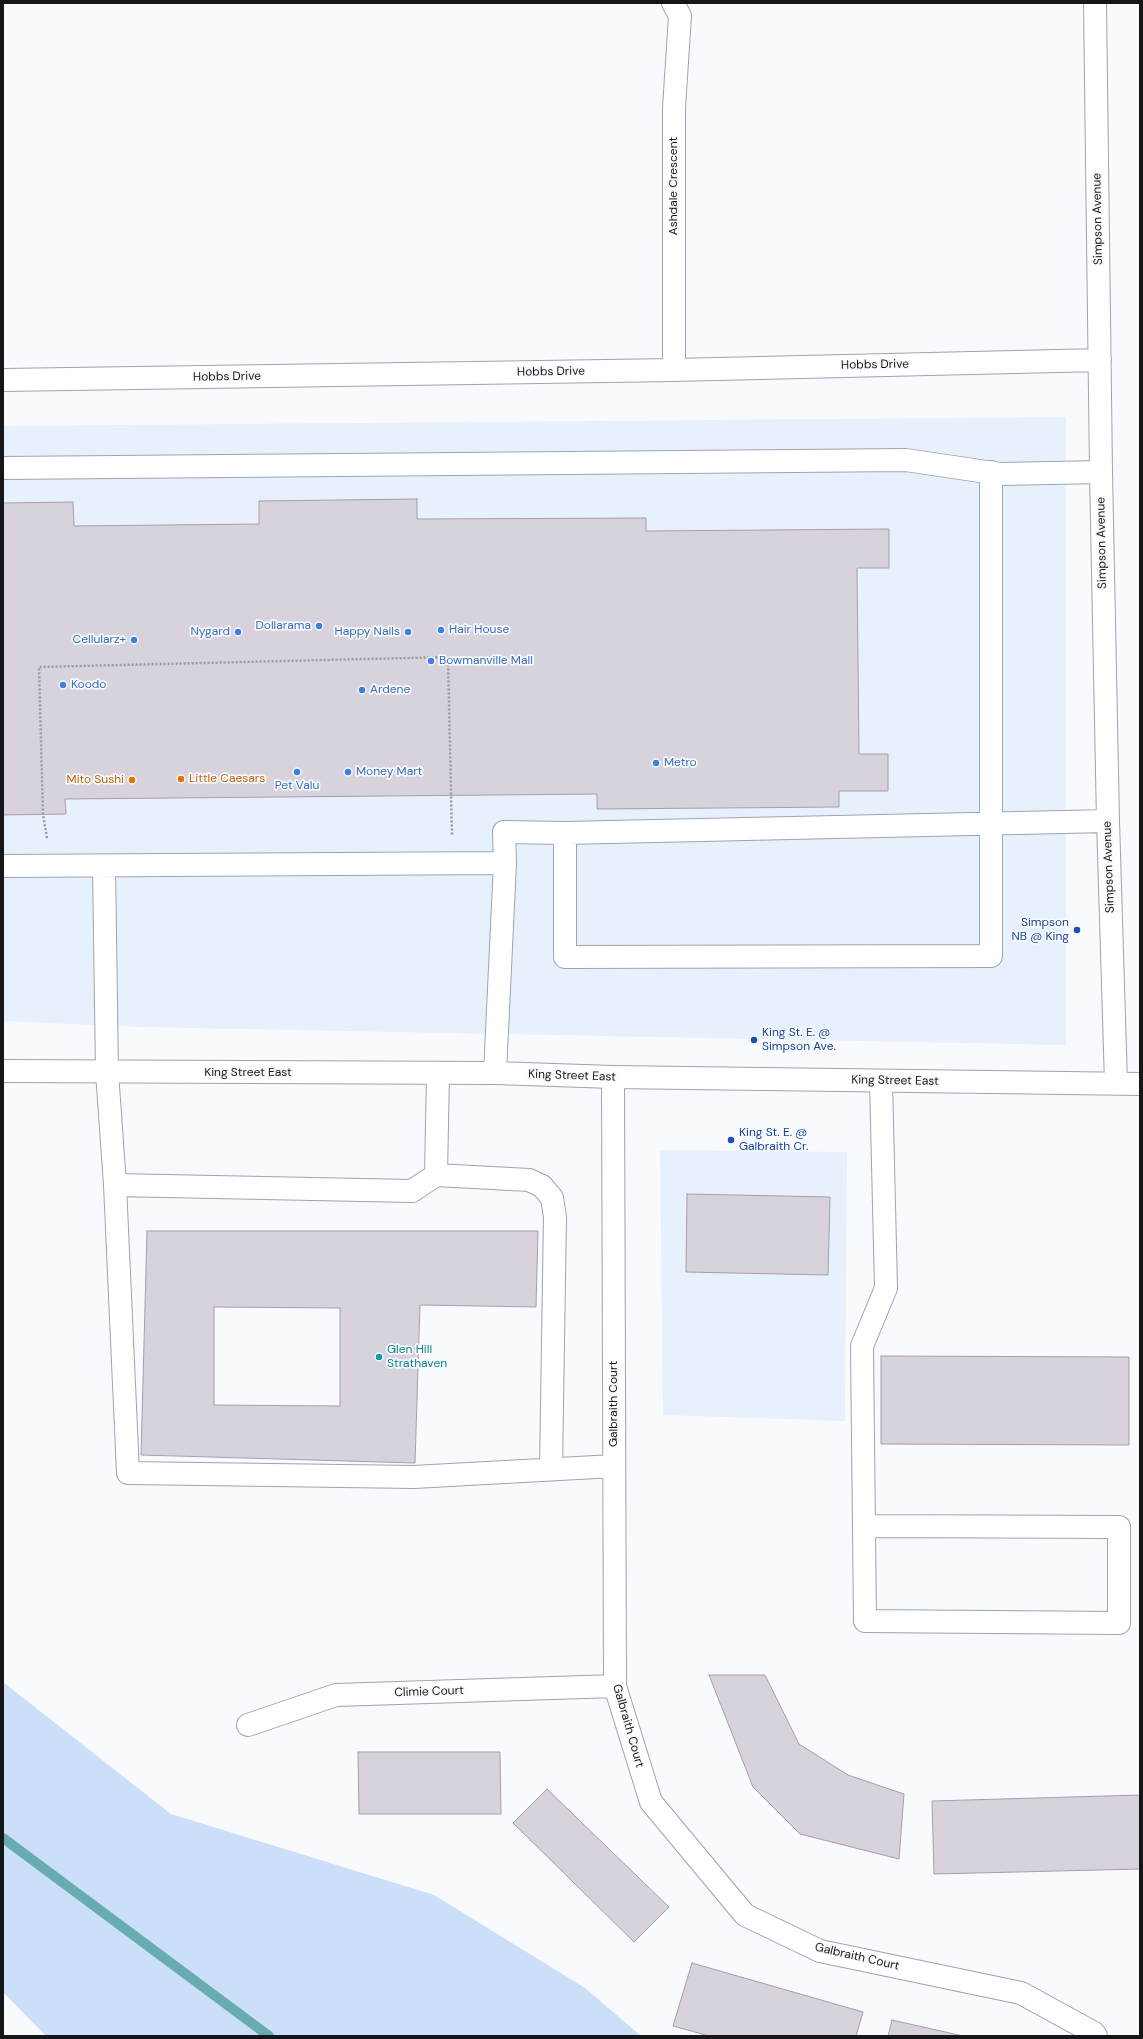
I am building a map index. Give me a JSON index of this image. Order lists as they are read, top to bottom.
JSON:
{
  "streets": {
    "street": [
      "Ashdale Crescent",
      "Simpson Avenue",
      "Hobbs Drive",
      "King Street East",
      "Galbraith Court",
      "Climie Court"
    ]
  },
  "crossings": [
    ["Ashdale Crescent", "Hobbs Drive"],
    ["Simpson Avenue", "Hobbs Drive"],
    ["Simpson Avenue", "King Street East"],
    ["King Street East", "Galbraith Court"],
    ["Galbraith Court", "Climie Court"]
  ],
  "places": [
    "Dollarama",
    "Hair House",
    "Nygard",
    "Happy Nails",
    "Cellularz+",
    "Bowmanville Mall",
    "Koodo",
    "Ardene",
    "Metro",
    "Pet Valu",
    "Money Mart",
    "Little Caesars",
    "Mito Sushi",
    "Simpson NB @ King",
    "King St. E. @ Simpson Ave.",
    "King St. E. @ Galbraith Cr.",
    "Glen Hill Strathaven"
  ]
}
